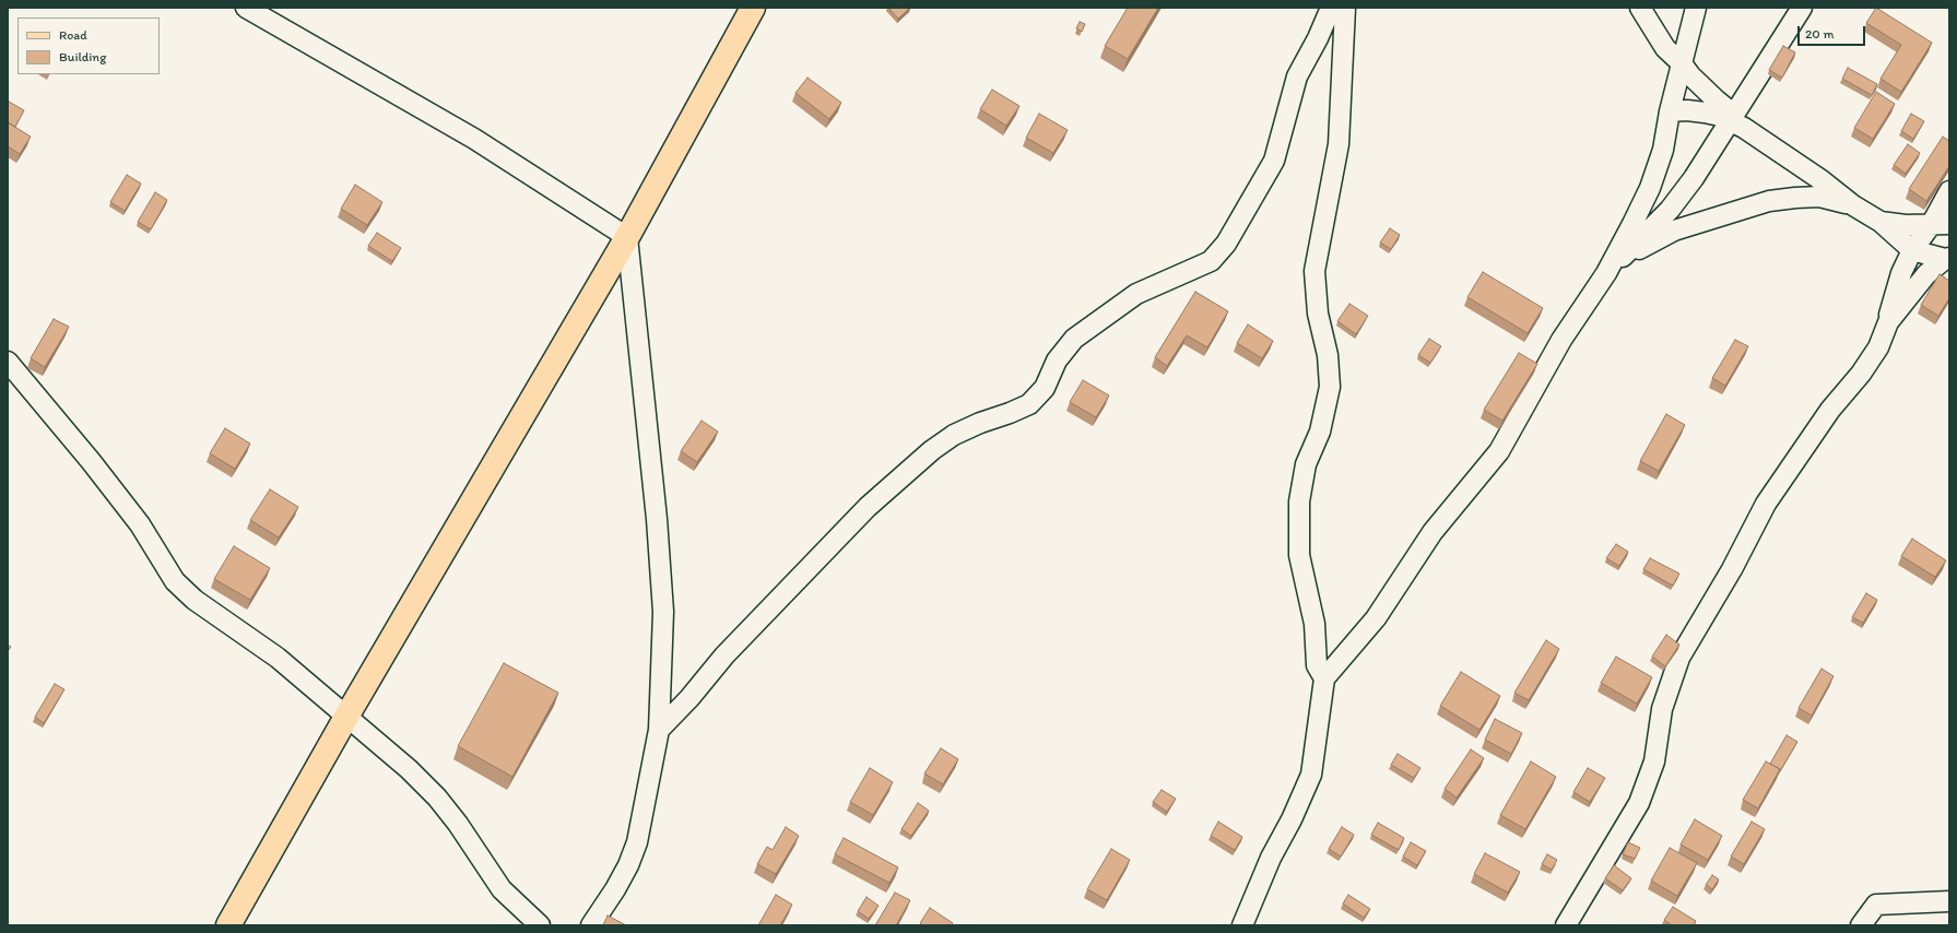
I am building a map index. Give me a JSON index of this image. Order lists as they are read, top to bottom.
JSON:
{
  "legend": ["Road", "Building"],
  "scale_bar": "20 m"
}
